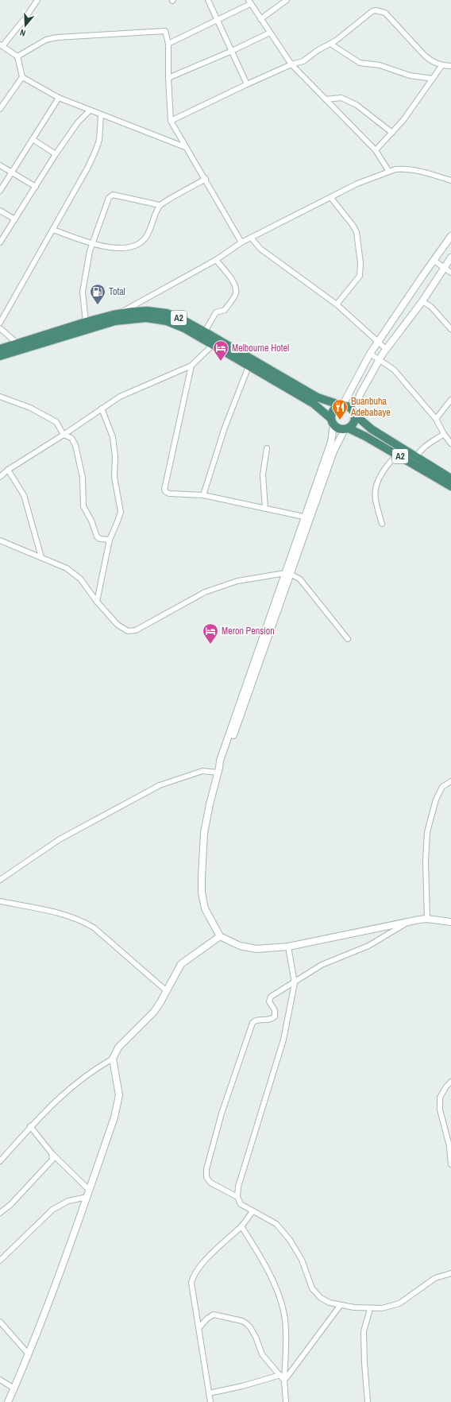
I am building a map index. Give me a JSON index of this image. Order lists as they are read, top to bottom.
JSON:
{
  "streets": {
    "highway": ["A2"]
  },
  "places": {
    "fuel station": ["Total"],
    "hotel": ["Melbourne Hotel", "Meron Pension"],
    "restaurant": ["Buanbuha Adebabaye"]
  },
  "north": "bottom"
}
